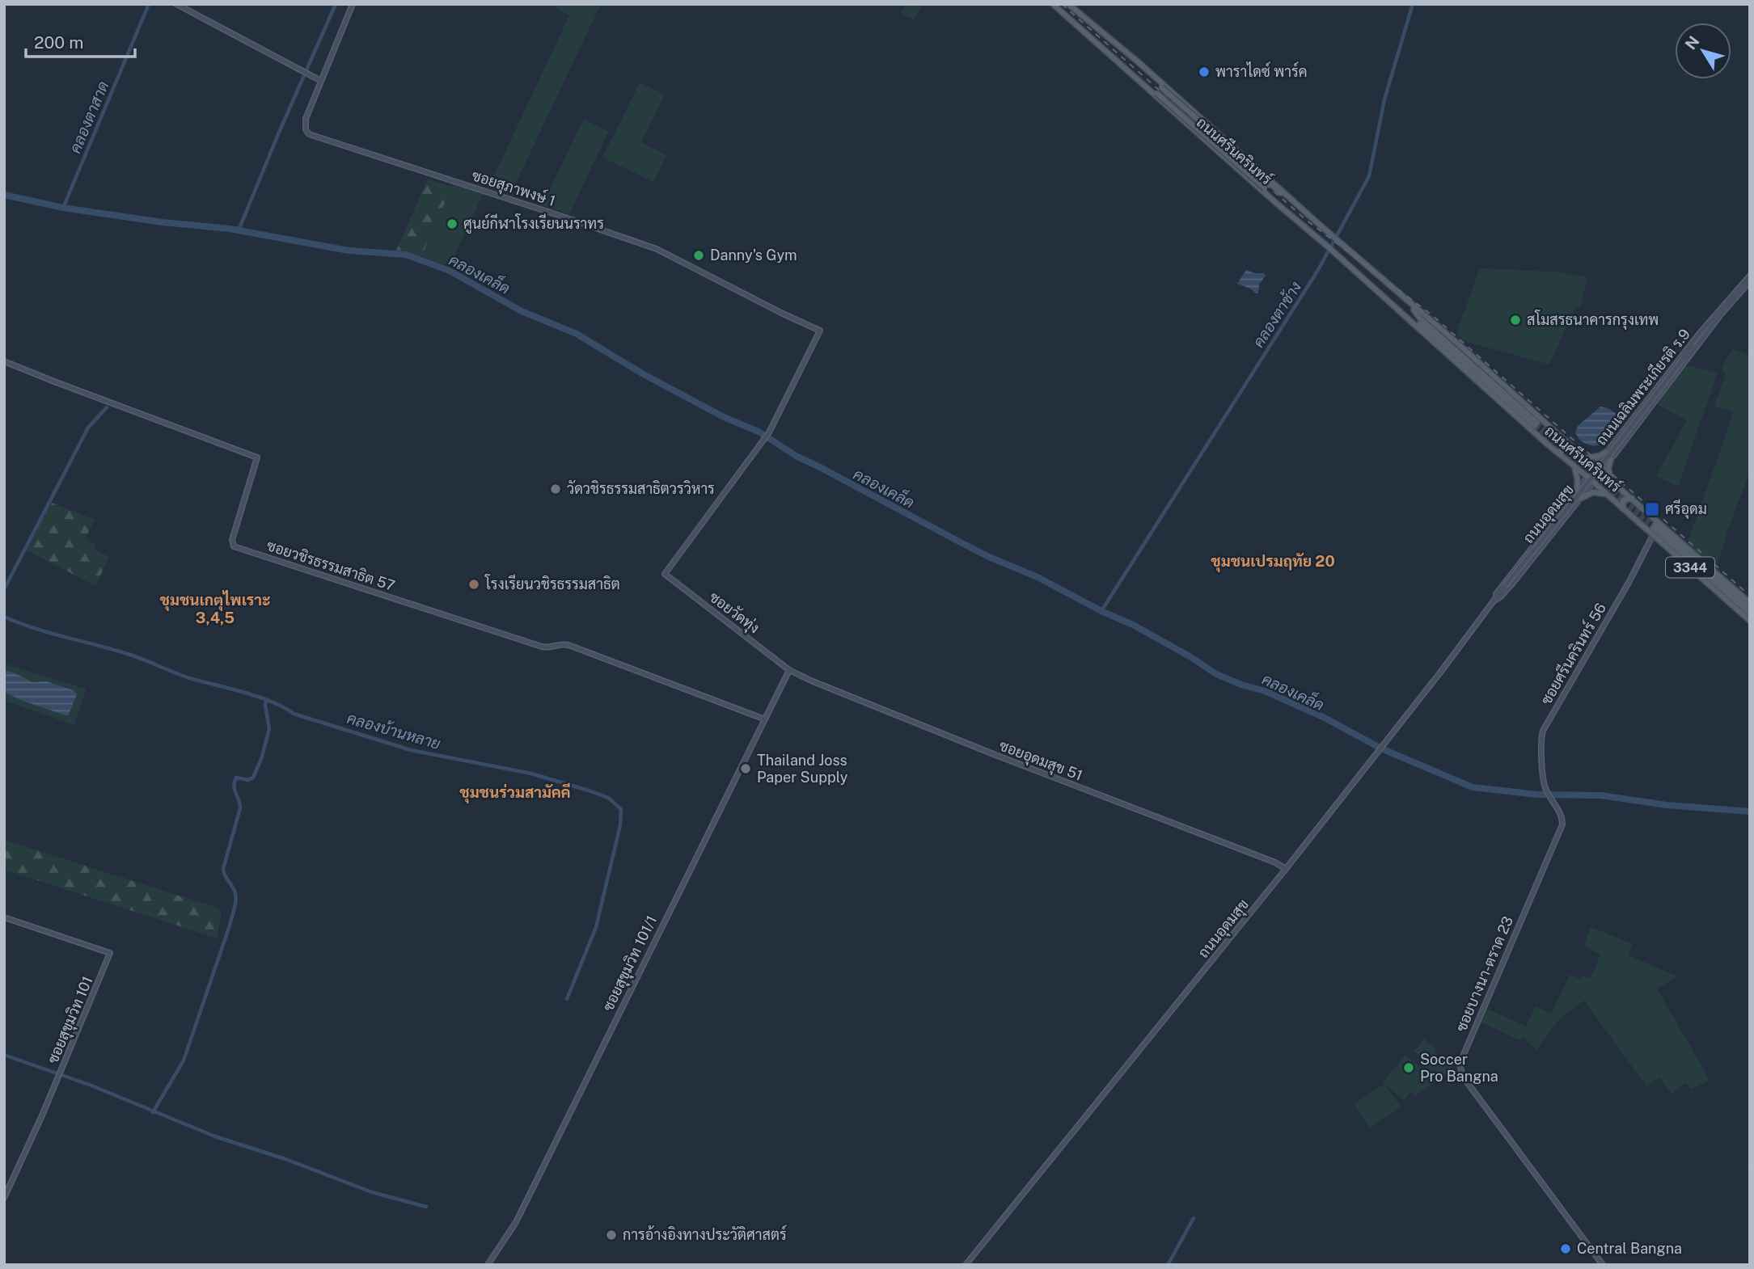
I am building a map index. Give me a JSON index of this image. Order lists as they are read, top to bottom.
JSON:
{
  "streets": {
    "main road": ["ถนนศรีนครินทร์", "3344"],
    "street": [
      "ซอยสุภาพงษ์ 1",
      "ถนนเฉลิมพระเกียรติ ร.9",
      "ถนนอุดมสุข",
      "ซอยวชิรธรรมสาธิต 57",
      "ซอยวัดทุ่ง",
      "ซอยศรีนครินทร์ 56",
      "ซอยอุดมสุข 51",
      "ซอยสุขุมวิท 101/1",
      "ซอยบางนา-ตราด 23",
      "ซอยสุขุมวิท 101"
    ]
  },
  "crossings": [
    ["ถนนศรีนครินทร์", "ถนนเฉลิมพระเกียรติ ร.9"],
    ["ถนนศรีนครินทร์", "ถนนอุดมสุข"],
    ["ถนนศรีนครินทร์", "ซอยศรีนครินทร์ 56"],
    ["ซอยสุภาพงษ์ 1", "ซอยวัดทุ่ง"],
    ["ถนนเฉลิมพระเกียรติ ร.9", "ถนนอุดมสุข"],
    ["ถนนอุดมสุข", "ซอยอุดมสุข 51"],
    ["ซอยวชิรธรรมสาธิต 57", "ซอยสุขุมวิท 101/1"],
    ["ซอยวัดทุ่ง", "ซอยอุดมสุข 51"],
    ["ซอยวัดทุ่ง", "ซอยสุขุมวิท 101/1"],
    ["ซอยศรีนครินทร์ 56", "ซอยบางนา-ตราด 23"],
    ["ซอยอุดมสุข 51", "ซอยสุขุมวิท 101/1"]
  ],
  "districts": ["ชุมชนเปรมฤทัย 20", "ชุมชนเกตุไพเราะ 3,4,5", "ชุมชนร่วมสามัคคี"],
  "water": [
    "คลองตาสาด",
    "คลองเคล็ด",
    "คลองตาช้าง",
    "คลองบ้านหลาย"
  ],
  "places": {
    "other": [
      "พาราไดซ์ พาร์ค",
      "ศูนย์กีฬาโรงเรียนนราทร",
      "Danny's Gym",
      "สโมสรธนาคารกรุงเทพ",
      "วัดวชิรธรรมสาธิตวรวิหาร",
      "โรงเรียนวชิรธรรมสาธิต",
      "Thailand Joss Paper Supply",
      "Soccer Pro Bangna",
      "การอ้างอิงทางประวัติศาสตร์",
      "Central Bangna"
    ],
    "transit": ["ศรีอุดม"]
  },
  "scale_bar": "200 m",
  "north": "top left"
}
